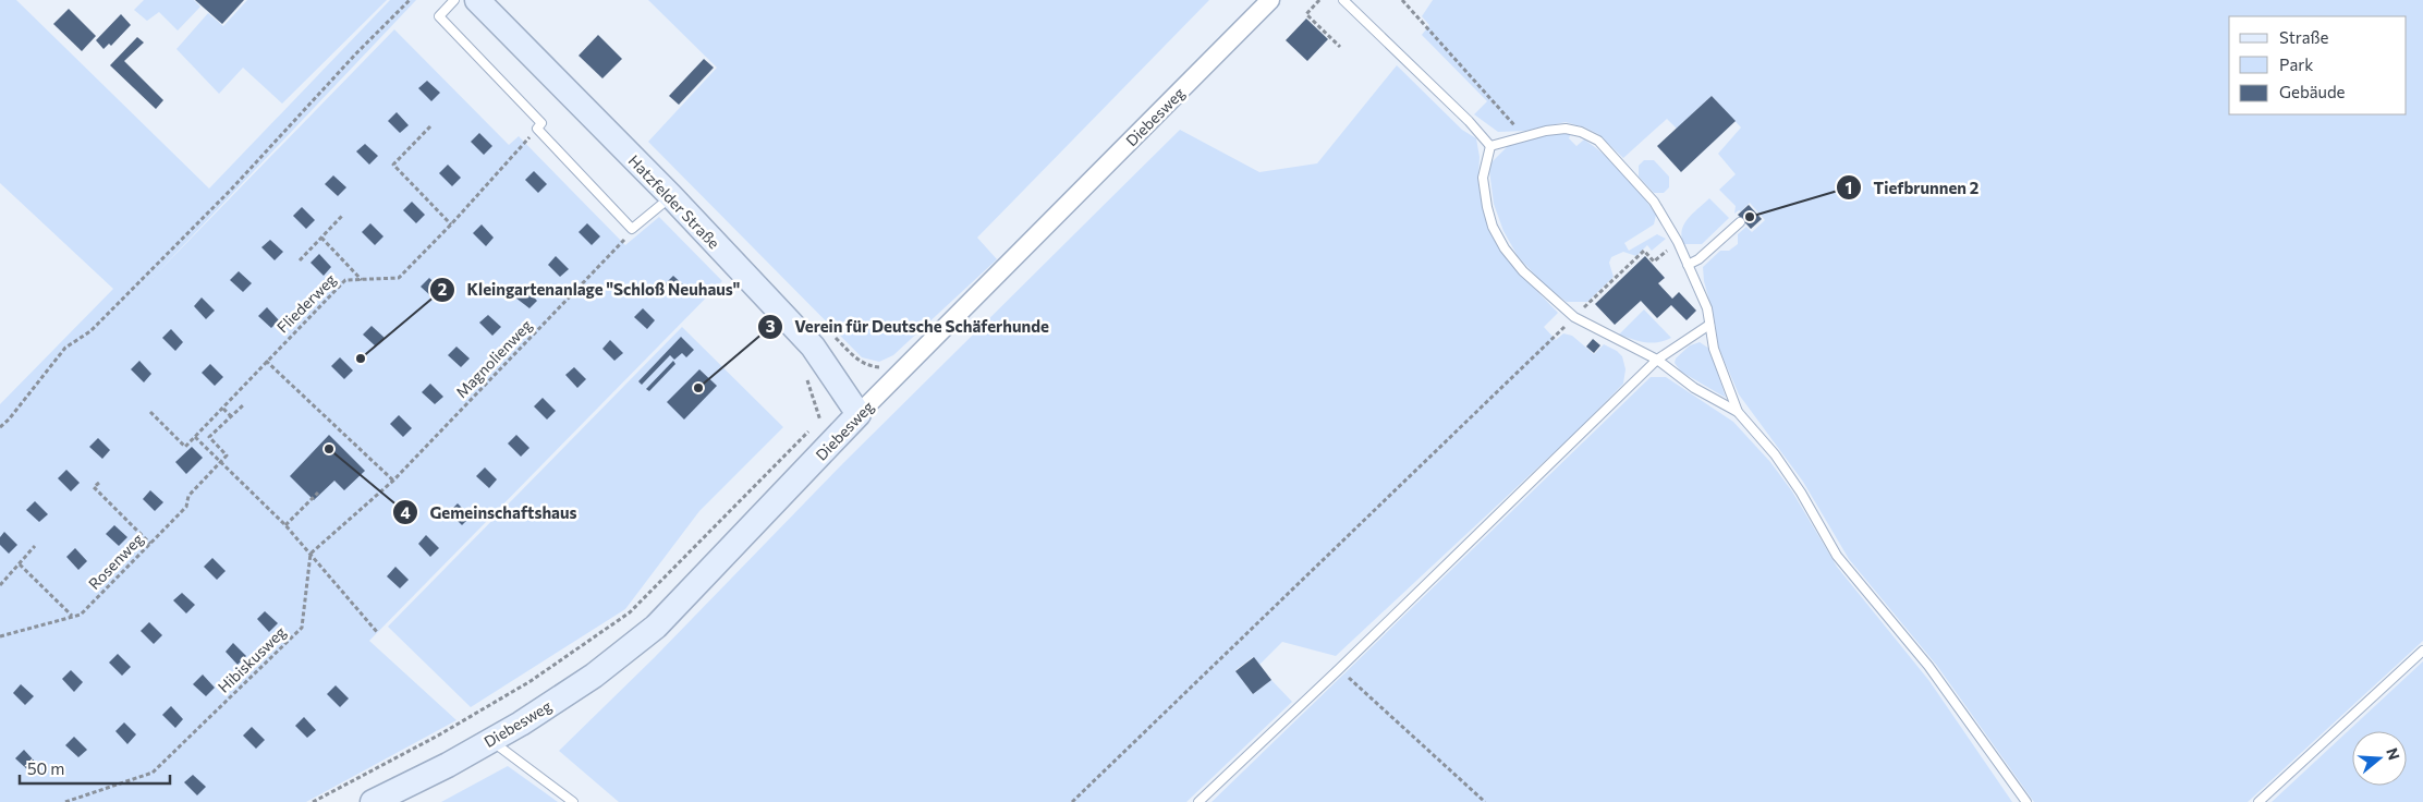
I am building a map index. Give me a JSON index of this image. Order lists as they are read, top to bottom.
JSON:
{
  "streets": {
    "street": ["Diebesweg", "Hatzfelder Straße"],
    "path": [
      "Fliederweg",
      "Magnolienweg",
      "Rosenweg",
      "Hibiskusweg"
    ]
  },
  "crossings": [
    ["Diebesweg", "Hatzfelder Straße"]
  ],
  "places": [
    "Tiefbrunnen 2",
    "Kleingartenanlage \"Schloß Neuhaus\"",
    "Verein für Deutsche Schäferhunde",
    "Gemeinschaftshaus"
  ],
  "legend": ["Straße", "Park", "Gebäude"],
  "scale_bar": "50 m",
  "north": "right"
}
